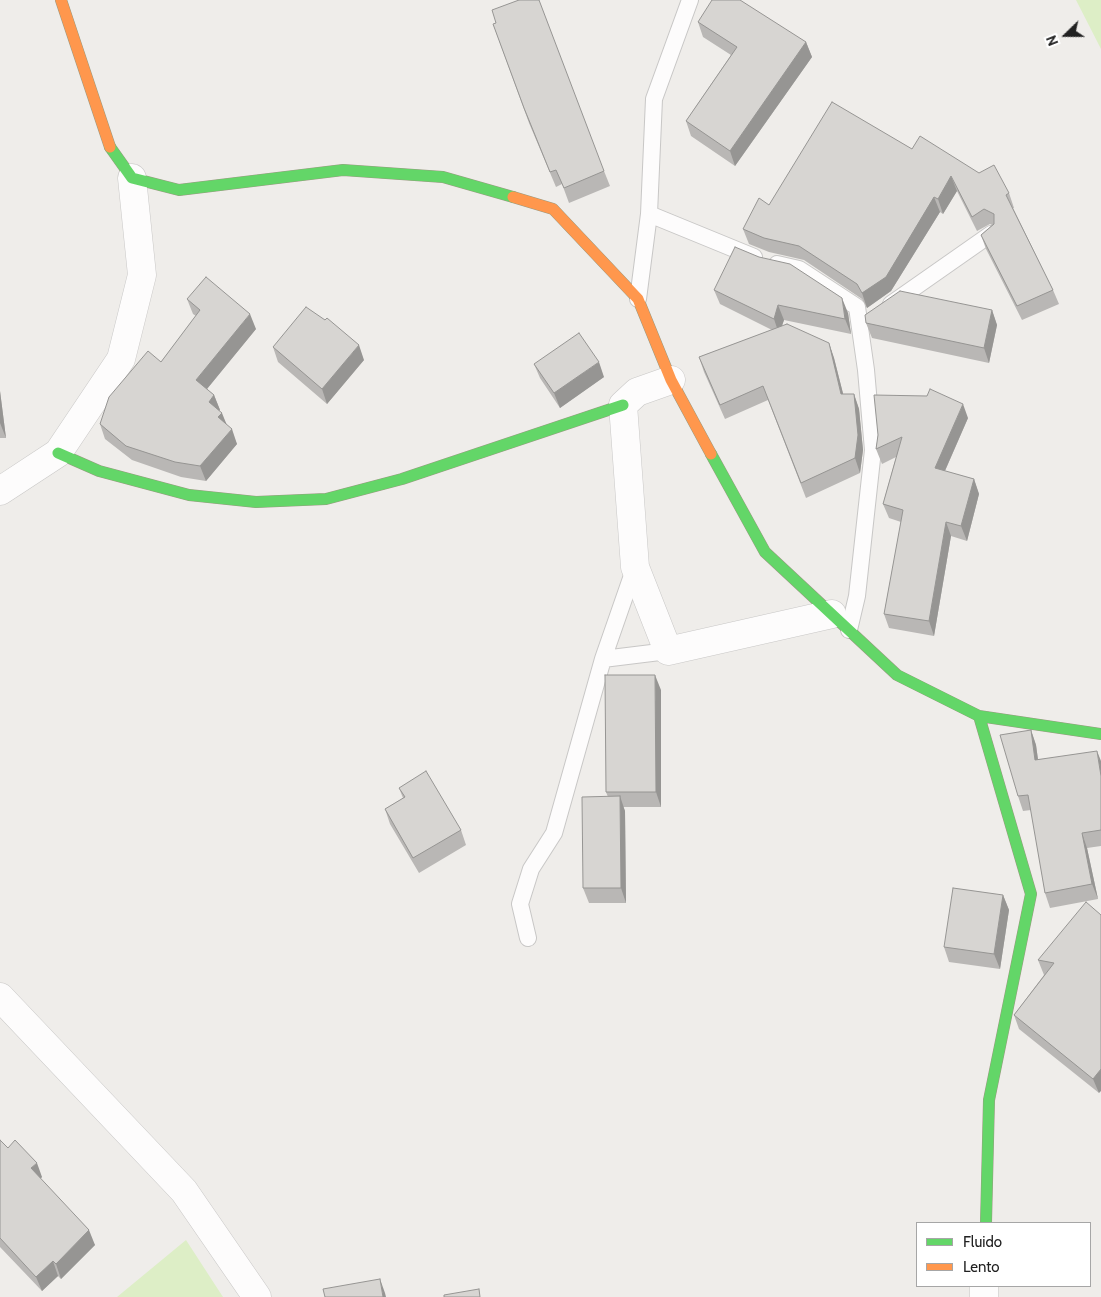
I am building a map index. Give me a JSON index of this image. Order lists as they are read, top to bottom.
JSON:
{
  "legend": ["Fluido", "Lento"],
  "north": "left"
}
